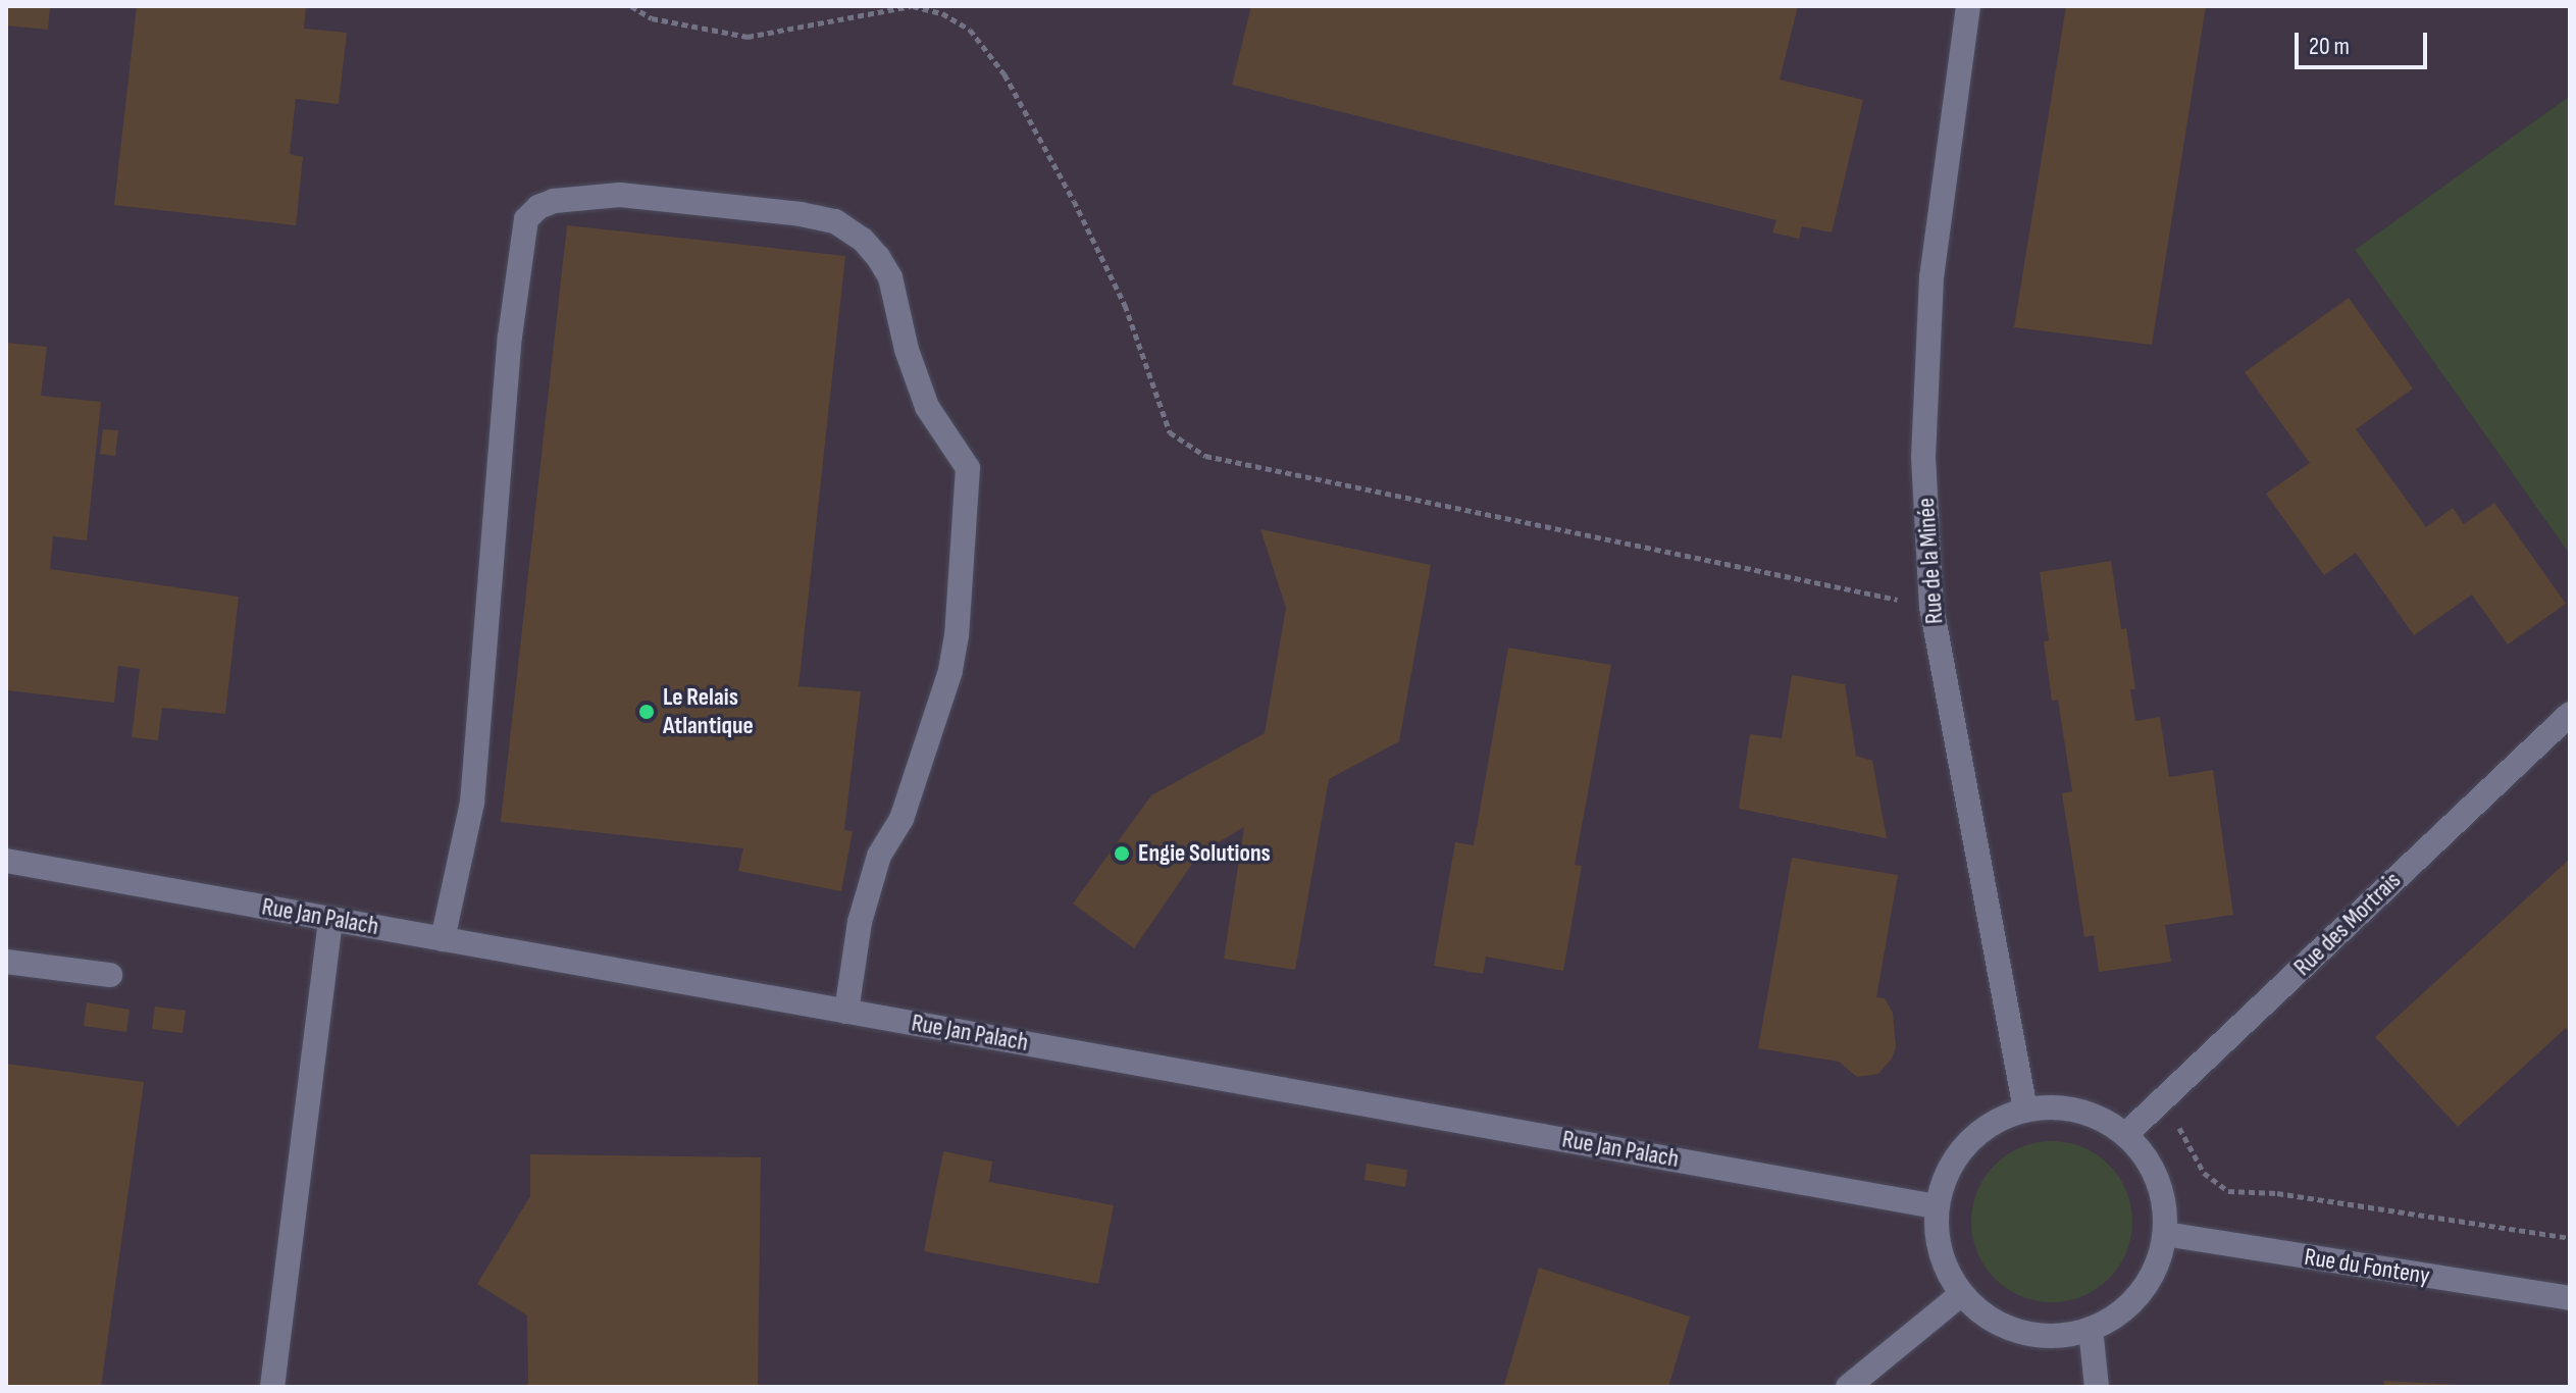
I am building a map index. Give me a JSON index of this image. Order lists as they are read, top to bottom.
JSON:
{
  "streets": {
    "street": [
      "Rue de la Minée",
      "Rue Jan Palach",
      "Rue des Mortrais",
      "Rue du Fonteny"
    ]
  },
  "crossings": [
    ["Rue de la Minée", "Rue Jan Palach"],
    ["Rue de la Minée", "Rue des Mortrais"],
    ["Rue de la Minée", "Rue du Fonteny"],
    ["Rue Jan Palach", "Rue des Mortrais"],
    ["Rue Jan Palach", "Rue du Fonteny"],
    ["Rue des Mortrais", "Rue du Fonteny"]
  ],
  "places": ["Le Relais Atlantique", "Engie Solutions"],
  "scale_bar": "20 m"
}
